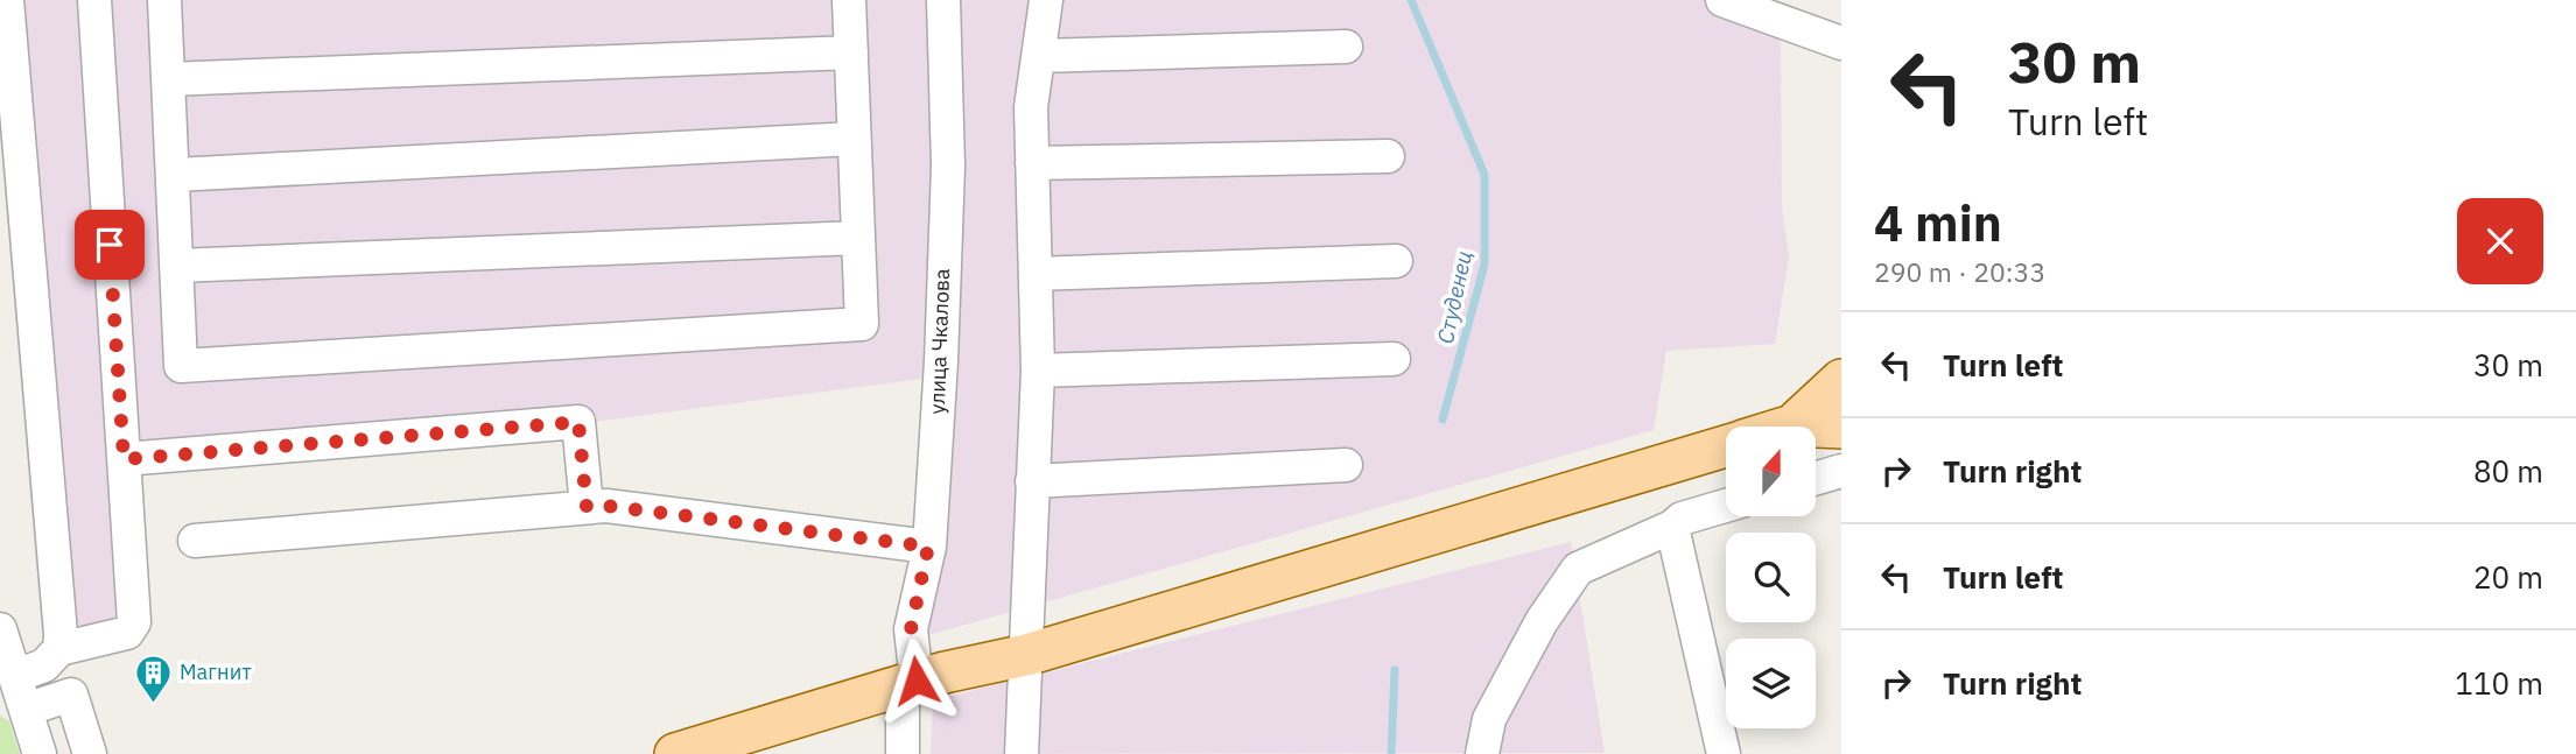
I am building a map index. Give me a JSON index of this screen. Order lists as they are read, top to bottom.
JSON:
{
  "streets": {
    "street": ["улица Чкалова"]
  },
  "water": ["Студенец"],
  "places": {
    "building": ["Магнит"]
  },
  "north": "top",
  "page": {
    "turn": ["30 m", "Turn left"],
    "heading": ["4 min", "290 m · 20:33"],
    "list": [
      {
        "name": "Turn left",
        "value": "30 m"
      },
      {
        "name": "Turn right",
        "value": "80 m"
      },
      {
        "name": "Turn left",
        "value": "20 m"
      },
      {
        "name": "Turn right",
        "value": "110 m"
      }
    ]
  }
}
